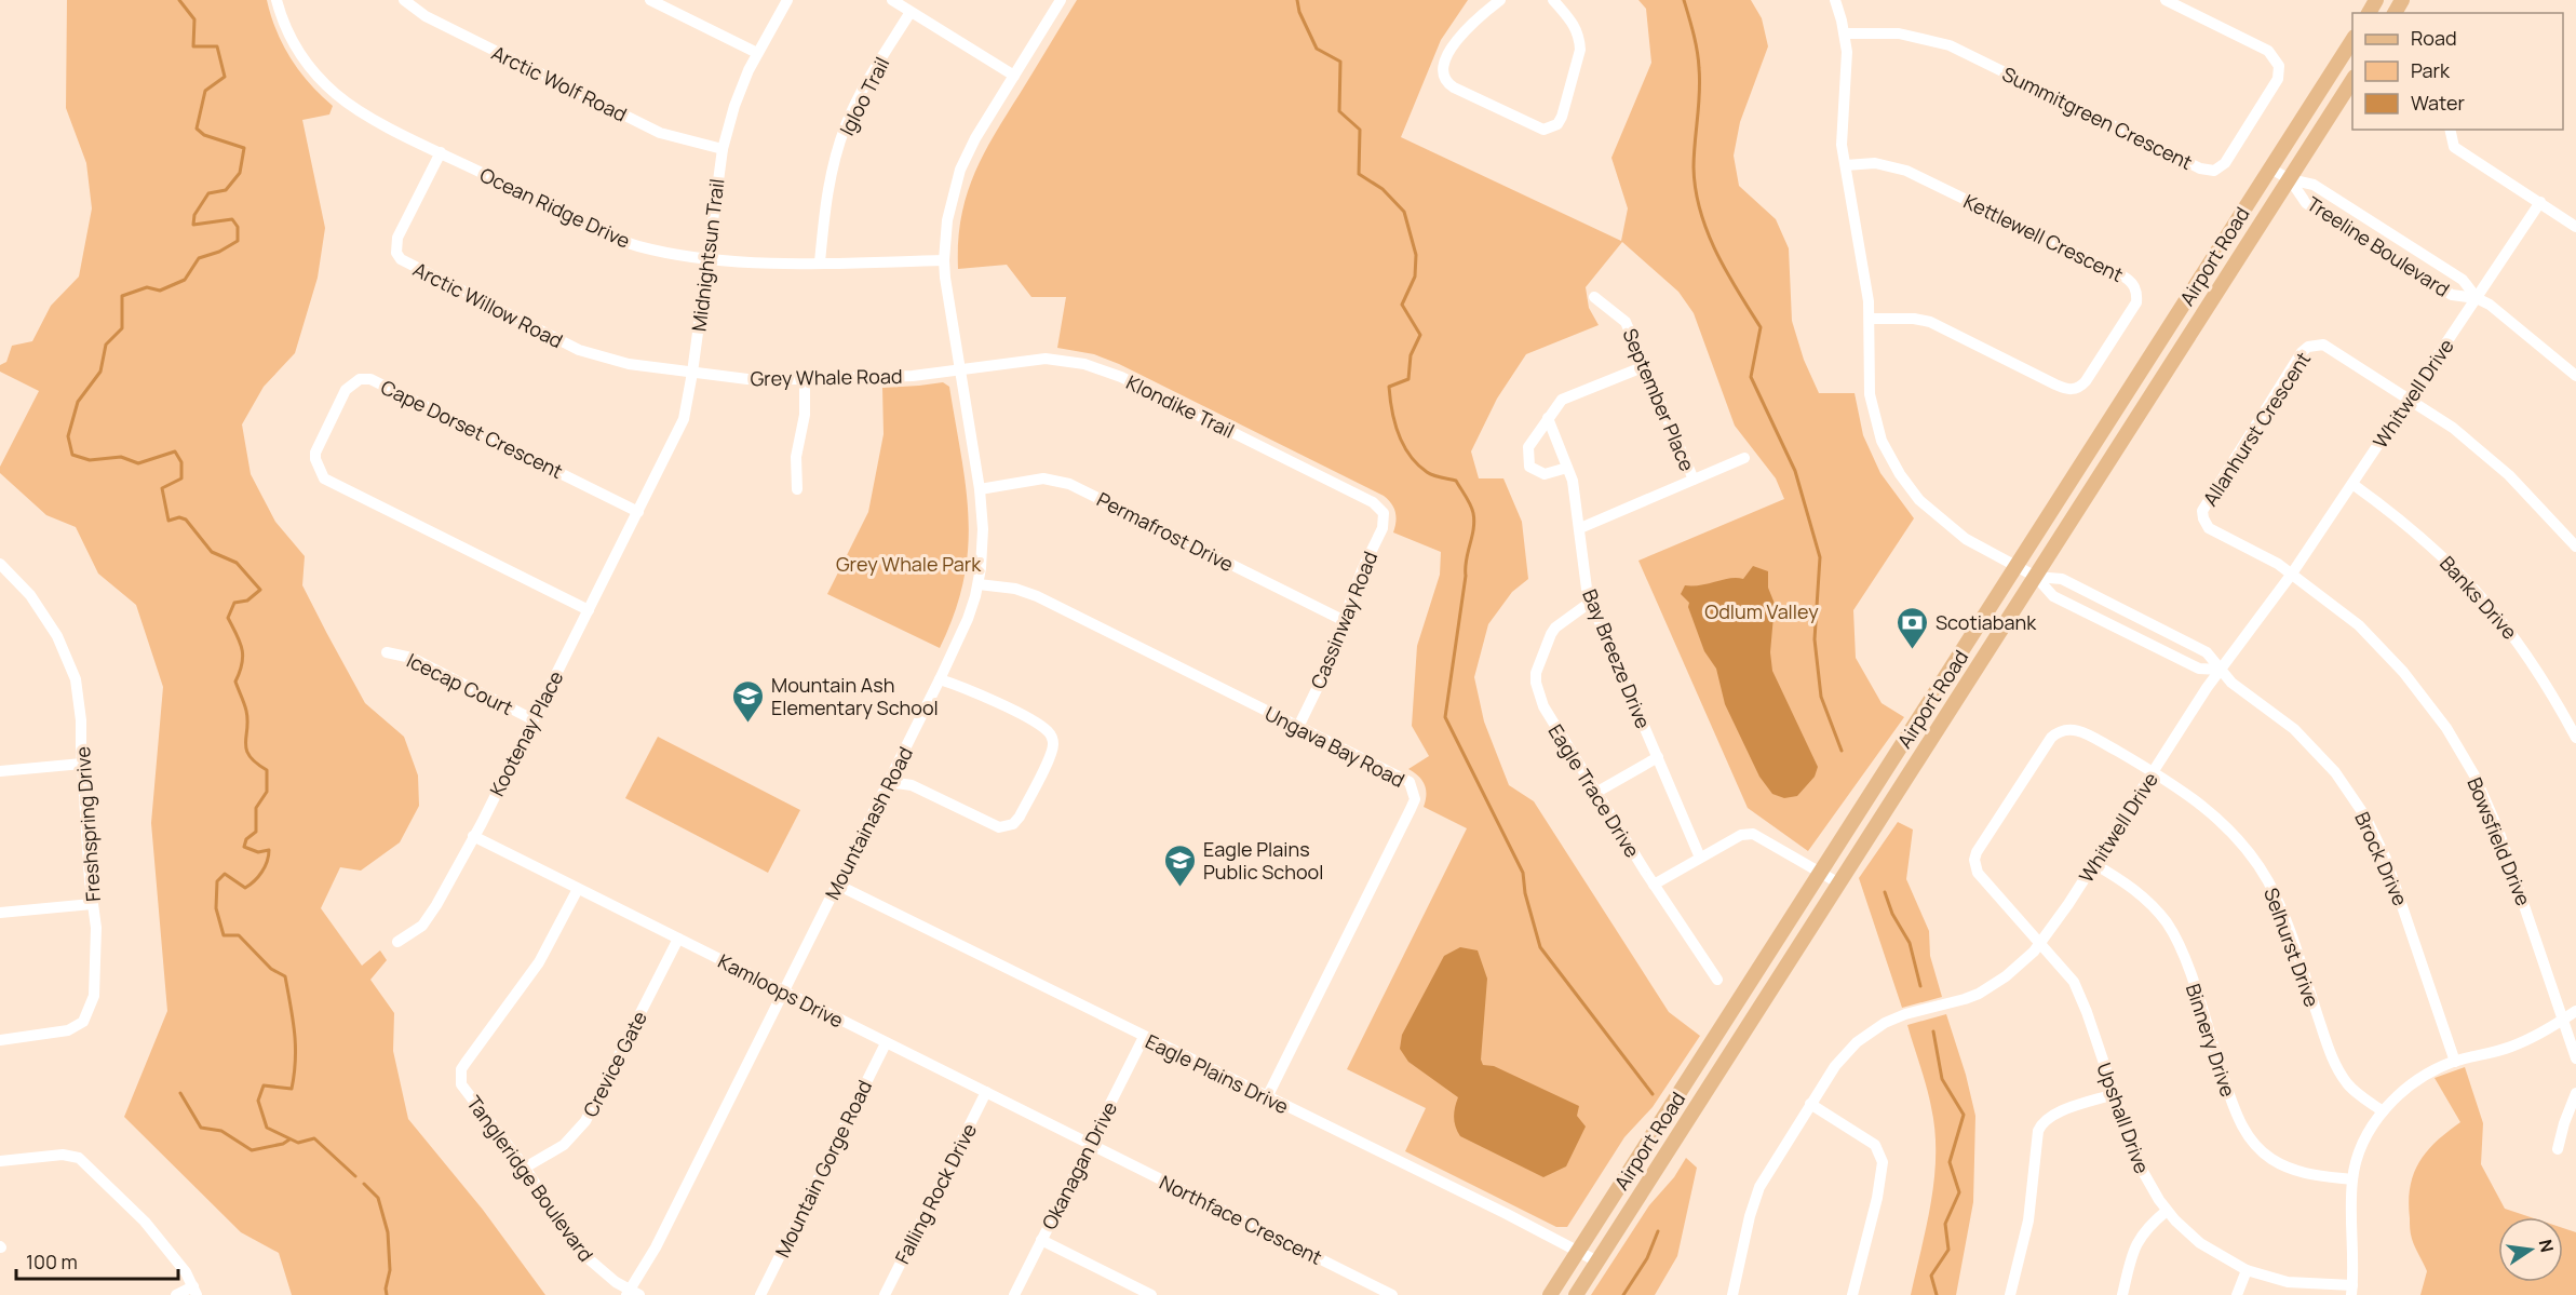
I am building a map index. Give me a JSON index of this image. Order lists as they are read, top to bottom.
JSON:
{
  "streets": {
    "main road": ["Airport Road"],
    "street": [
      "Arctic Wolf Road",
      "Igloo Trail",
      "Summitgreen Crescent",
      "Ocean Ridge Drive",
      "Kettlewell Crescent",
      "Treeline Boulevard",
      "Midnightsun Trail",
      "Arctic Willow Road",
      "Grey Whale Road",
      "Whitwell Drive",
      "September Place",
      "Klondike Trail",
      "Cape Dorset Crescent",
      "Allanhurst Crescent",
      "Permafrost Drive",
      "Banks Drive",
      "Cassinway Road",
      "Bay Breeze Drive",
      "Icecap Court",
      "Kootenay Place",
      "Ungava Bay Road",
      "Eagle Trace Drive",
      "Mountainash Road",
      "Freshspring Drive",
      "Bowsfield Drive",
      "Brock Drive",
      "Selhurst Drive",
      "Kamloops Drive",
      "Binnery Drive",
      "Crevice Gate",
      "Eagle Plains Drive",
      "Upshall Drive",
      "Okanagan Drive",
      "Mountain Gorge Road",
      "Tangleridge Boulevard",
      "Falling Rock Drive",
      "Northface Crescent"
    ]
  },
  "crossings": [
    ["Arctic Wolf Road", "Midnightsun Trail"],
    ["Igloo Trail", "Ocean Ridge Drive"],
    ["Summitgreen Crescent", "Brock Drive"],
    ["Ocean Ridge Drive", "Midnightsun Trail"],
    ["Ocean Ridge Drive", "Arctic Willow Road"],
    ["Ocean Ridge Drive", "Mountainash Road"],
    ["Kettlewell Crescent", "Brock Drive"],
    ["Treeline Boulevard", "Airport Road"],
    ["Treeline Boulevard", "Whitwell Drive"],
    ["Midnightsun Trail", "Arctic Willow Road"],
    ["Midnightsun Trail", "Grey Whale Road"],
    ["Midnightsun Trail", "Cape Dorset Crescent"],
    ["Midnightsun Trail", "Kootenay Place"],
    ["Airport Road", "Brock Drive"],
    ["Airport Road", "Eagle Plains Drive"],
    ["Arctic Willow Road", "Grey Whale Road"],
    ["Grey Whale Road", "Klondike Trail"],
    ["Grey Whale Road", "Mountainash Road"],
    ["Whitwell Drive", "Allanhurst Crescent"],
    ["Whitwell Drive", "Banks Drive"],
    ["Whitwell Drive", "Bowsfield Drive"],
    ["Whitwell Drive", "Brock Drive"],
    ["Whitwell Drive", "Selhurst Drive"],
    ["Whitwell Drive", "Binnery Drive"],
    ["Whitwell Drive", "Upshall Drive"],
    ["Klondike Trail", "Cassinway Road"],
    ["Klondike Trail", "Mountainash Road"],
    ["Cape Dorset Crescent", "Kootenay Place"],
    ["Allanhurst Crescent", "Bowsfield Drive"],
    ["Permafrost Drive", "Cassinway Road"],
    ["Permafrost Drive", "Mountainash Road"],
    ["Cassinway Road", "Ungava Bay Road"],
    ["Bay Breeze Drive", "Eagle Trace Drive"],
    ["Icecap Court", "Kootenay Place"],
    ["Kootenay Place", "Kamloops Drive"],
    ["Ungava Bay Road", "Mountainash Road"],
    ["Ungava Bay Road", "Eagle Plains Drive"],
    ["Mountainash Road", "Kamloops Drive"],
    ["Mountainash Road", "Eagle Plains Drive"],
    ["Mountainash Road", "Tangleridge Boulevard"],
    ["Selhurst Drive", "Upshall Drive"],
    ["Kamloops Drive", "Crevice Gate"],
    ["Kamloops Drive", "Okanagan Drive"],
    ["Kamloops Drive", "Mountain Gorge Road"],
    ["Kamloops Drive", "Tangleridge Boulevard"],
    ["Kamloops Drive", "Falling Rock Drive"],
    ["Kamloops Drive", "Northface Crescent"],
    ["Crevice Gate", "Tangleridge Boulevard"],
    ["Eagle Plains Drive", "Okanagan Drive"],
    ["Okanagan Drive", "Northface Crescent"]
  ],
  "parks": ["Grey Whale Park", "Odlum Valley"],
  "places": {
    "bank": ["Scotiabank"],
    "school or university": ["Mountain Ash Elementary School", "Eagle Plains Public School"]
  },
  "legend": ["Road", "Park", "Water"],
  "scale_bar": "100 m",
  "north": "right"
}
